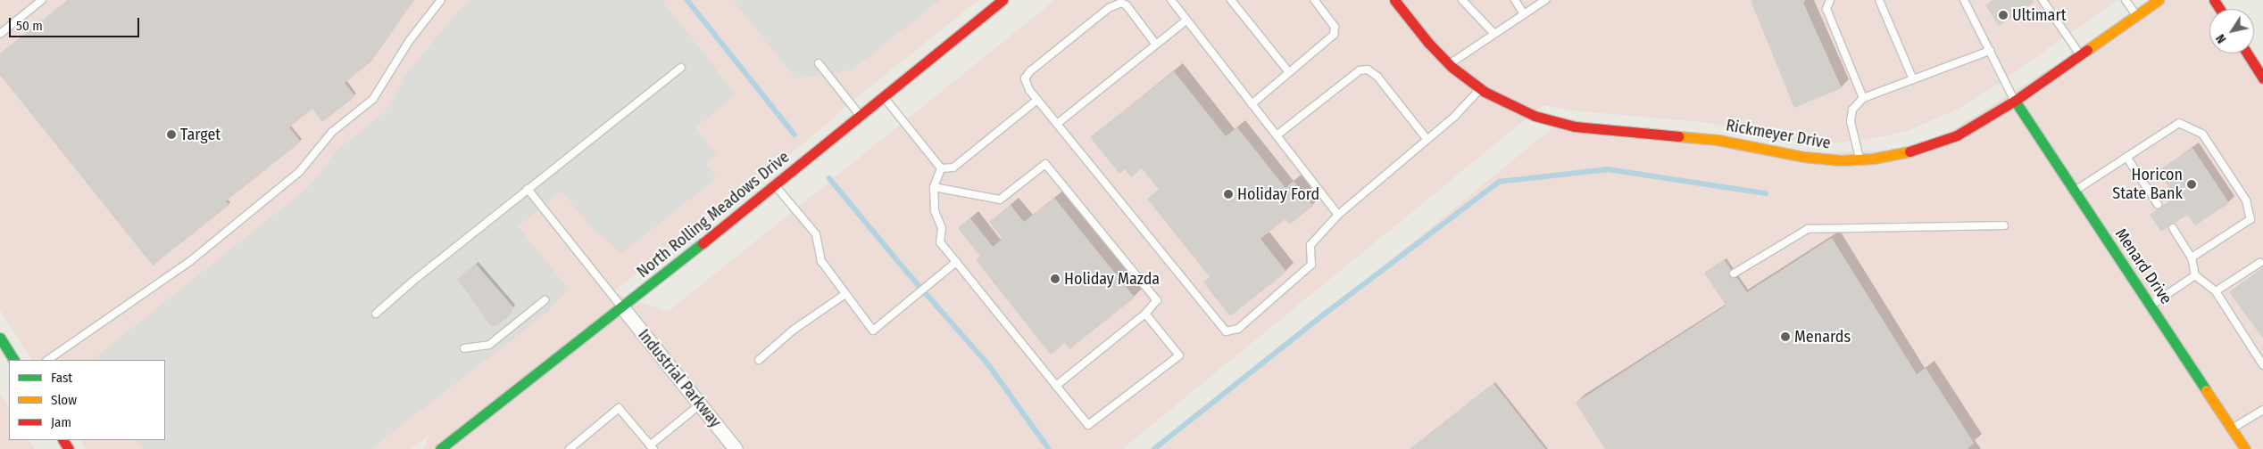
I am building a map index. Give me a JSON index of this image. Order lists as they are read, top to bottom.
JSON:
{
  "streets": {
    "street": [
      "Rickmeyer Drive",
      "North Rolling Meadows Drive",
      "Menard Drive",
      "Industrial Parkway"
    ]
  },
  "crossings": [
    ["Rickmeyer Drive", "Menard Drive"],
    ["North Rolling Meadows Drive", "Industrial Parkway"]
  ],
  "places": [
    "Ultimart",
    "Target",
    "Horicon State Bank",
    "Holiday Ford",
    "Holiday Mazda",
    "Menards"
  ],
  "legend": ["Fast", "Slow", "Jam"],
  "scale_bar": "50 m",
  "north": "bottom left"
}
